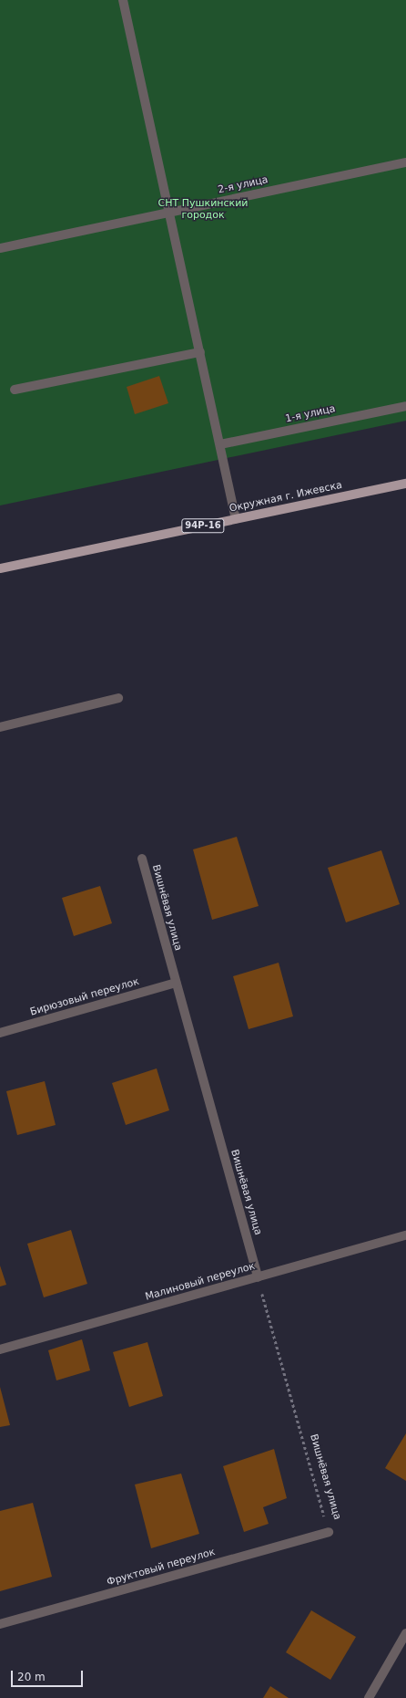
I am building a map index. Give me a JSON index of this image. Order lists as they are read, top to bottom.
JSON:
{
  "streets": {
    "main road": ["Окружная г. Ижевска", "94Р-16"],
    "street": [
      "2-я улица",
      "1-я улица",
      "Вишнёвая улица",
      "Бирюзовый переулок",
      "Малиновый переулок",
      "Фруктовый переулок"
    ]
  },
  "crossings": [
    ["Вишнёвая улица", "Бирюзовый переулок"],
    ["Вишнёвая улица", "Малиновый переулок"],
    ["Вишнёвая улица", "Фруктовый переулок"]
  ],
  "parks": ["СНТ Пушкинский городок"],
  "scale_bar": "20 m"
}
